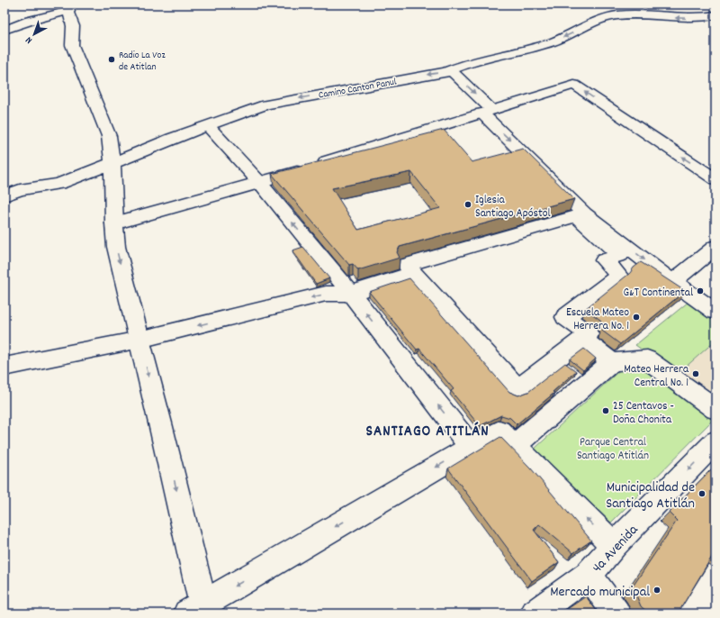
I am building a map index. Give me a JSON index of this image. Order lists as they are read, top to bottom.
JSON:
{
  "streets": {
    "street": ["Camino Canton Panul", "4a Avenida"]
  },
  "districts": ["SANTIAGO ATITLÁN"],
  "parks": ["Parque Central Santiago Atitlán"],
  "places": [
    "Radio La Voz de Atitlan",
    "Iglesia Santiago Apóstol",
    "G&T Continental",
    "Escuela Mateo Herrera No. 1",
    "Mateo Herrera Central No. 1",
    "25 Centavos - Doña Chonita",
    "Municipalidad de Santiago Atitlán",
    "Mercado municipal"
  ],
  "north": "bottom left"
}
